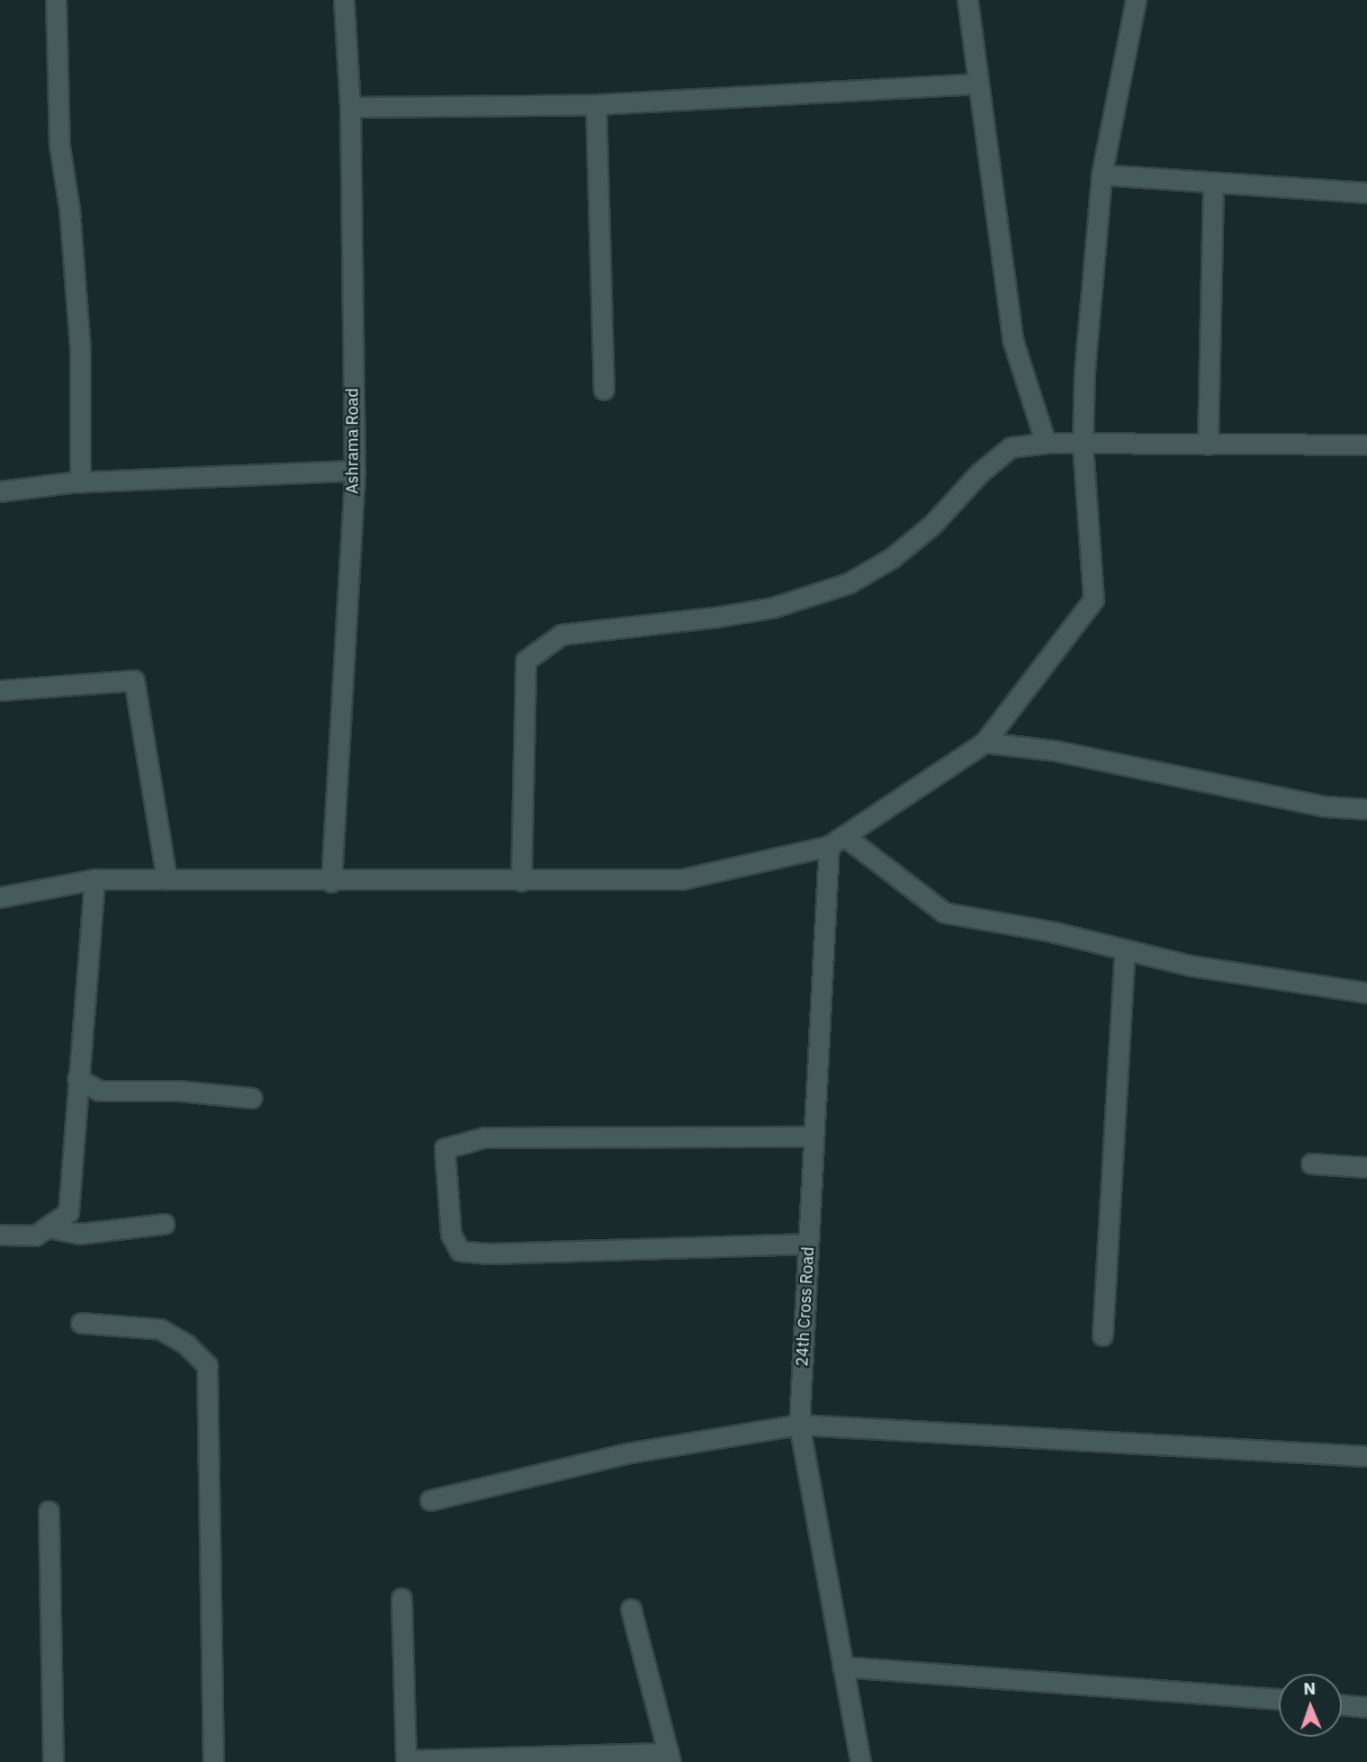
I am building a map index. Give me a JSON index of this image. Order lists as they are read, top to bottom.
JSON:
{
  "streets": {
    "street": ["Ashrama Road", "24th Cross Road"]
  },
  "north": "top"
}
